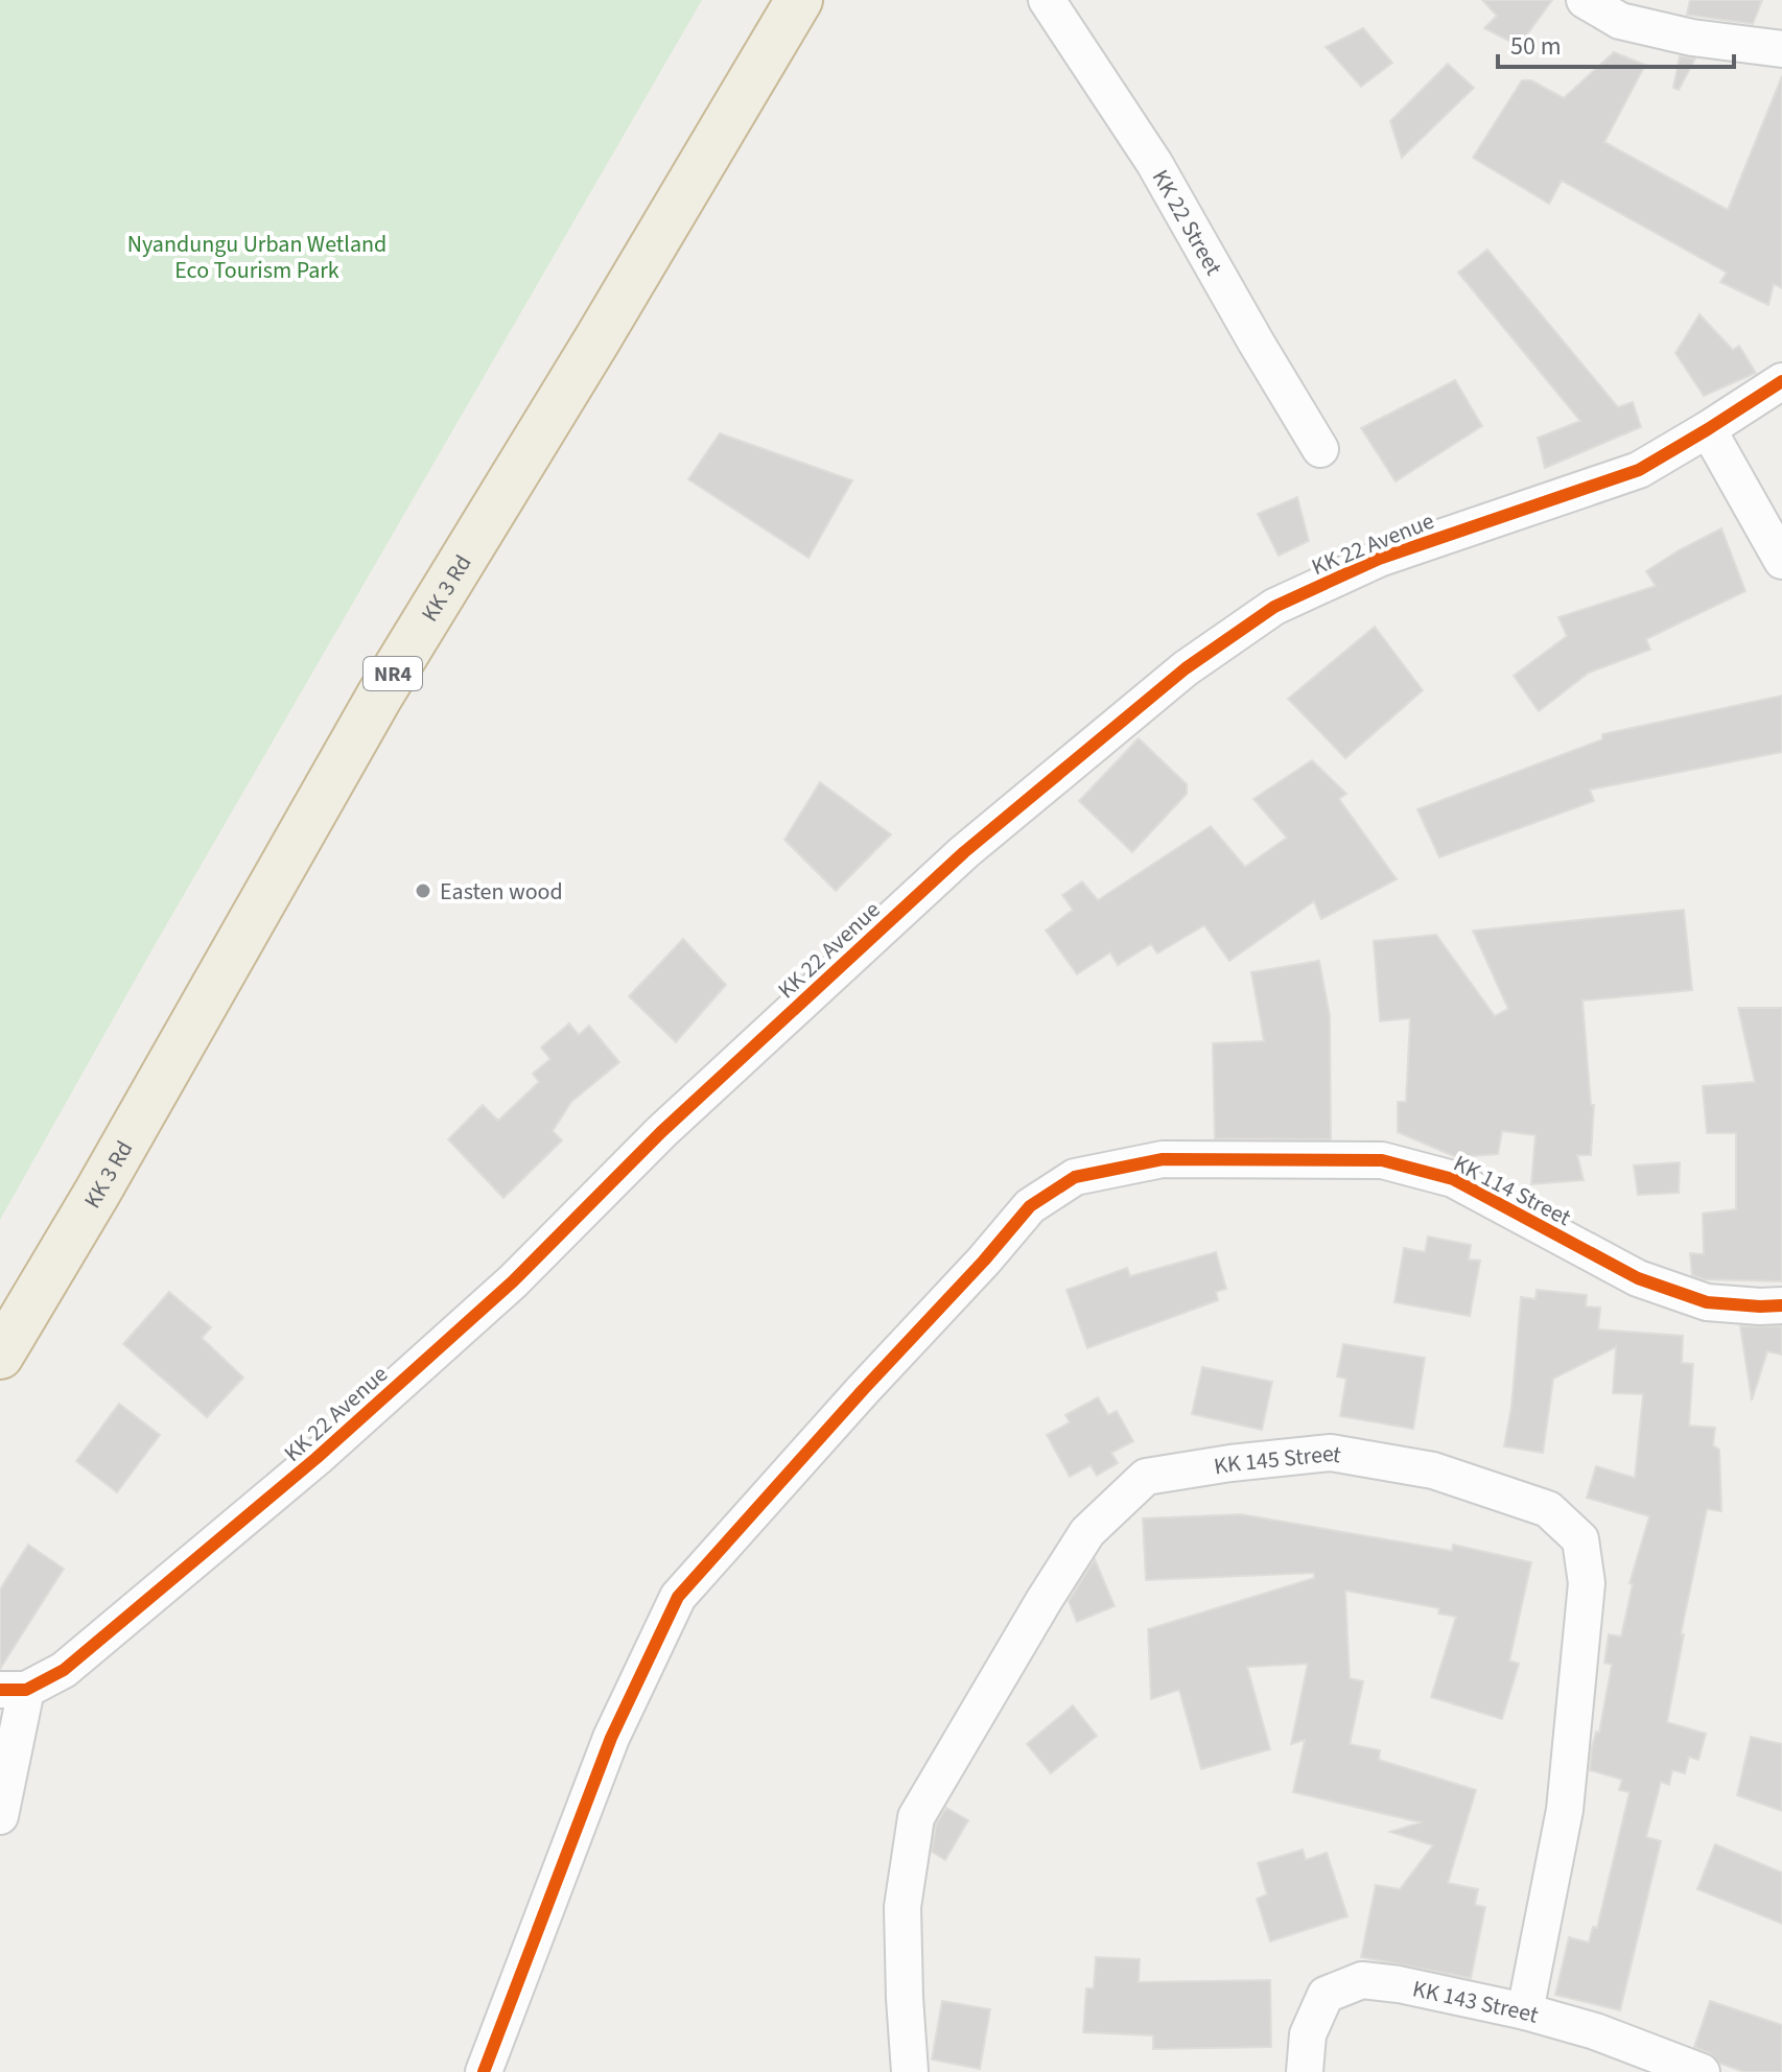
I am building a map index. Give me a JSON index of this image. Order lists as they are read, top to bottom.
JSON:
{
  "streets": {
    "highway": ["KK 3 Rd", "NR4"],
    "street": [
      "KK 22 Street",
      "KK 22 Avenue",
      "KK 114 Street",
      "KK 145 Street",
      "KK 143 Street"
    ]
  },
  "crossings": [
    ["KK 145 Street", "KK 143 Street"]
  ],
  "parks": ["Nyandungu Urban Wetland Eco Tourism Park"],
  "places": ["Easten wood"],
  "scale_bar": "50 m"
}
